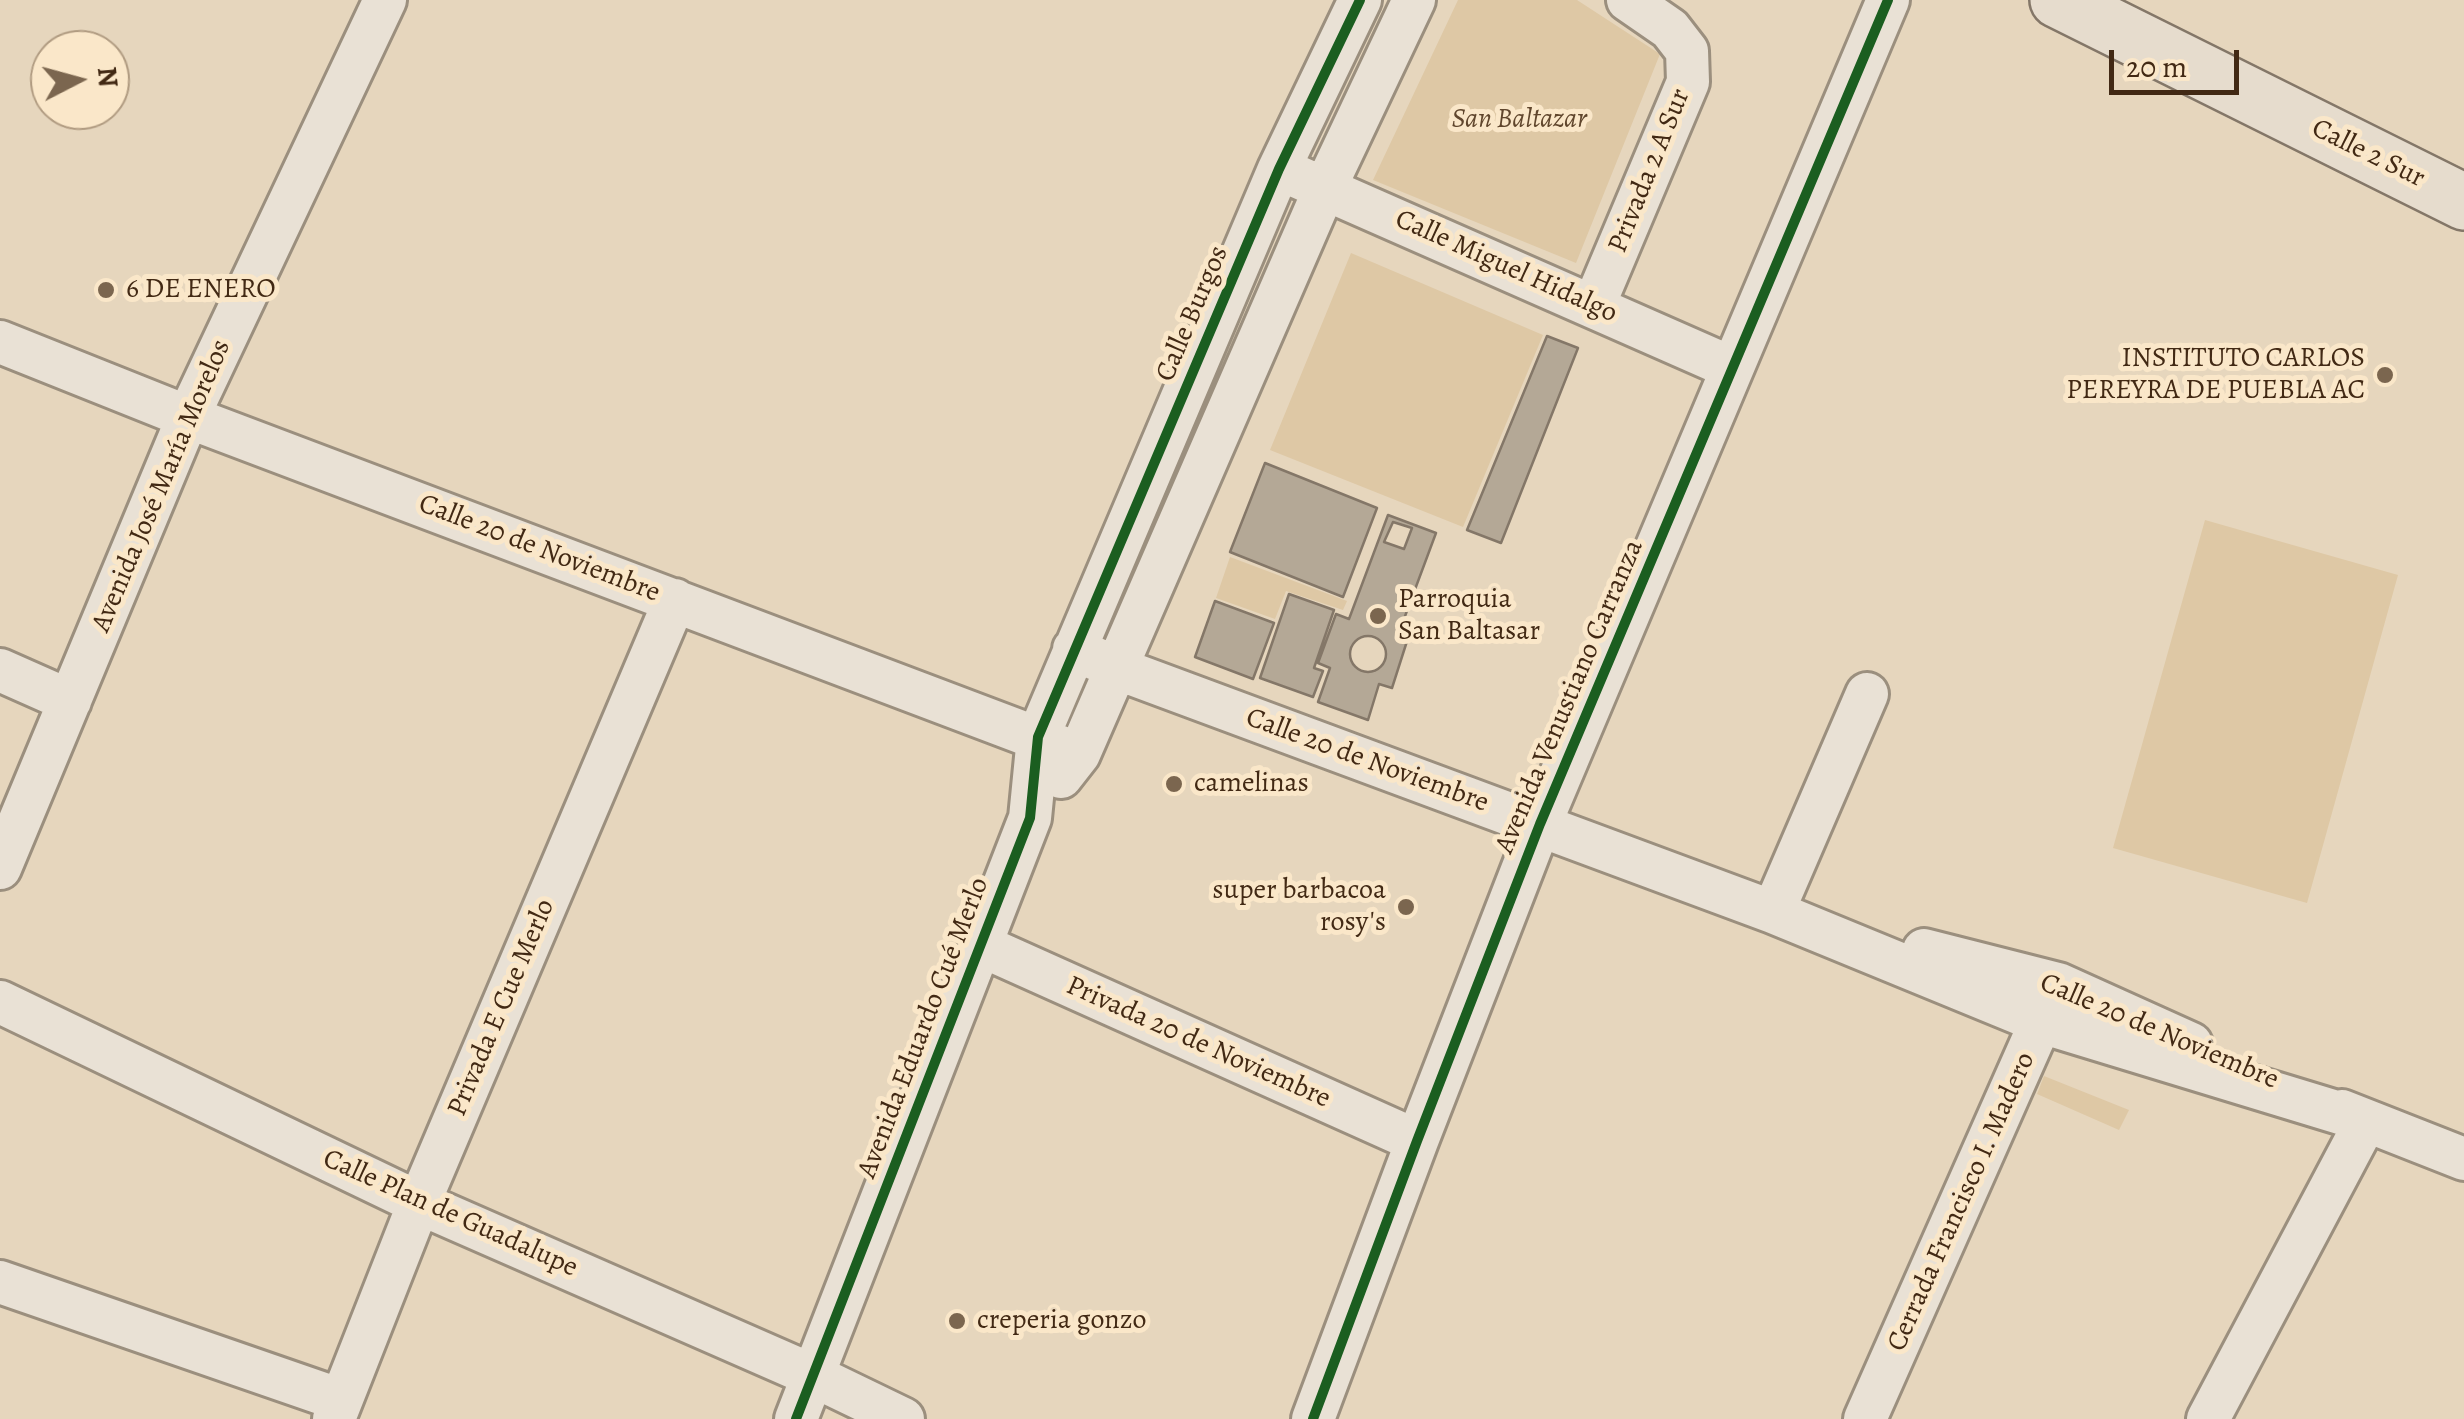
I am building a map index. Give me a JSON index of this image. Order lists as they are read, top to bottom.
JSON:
{
  "streets": {
    "main road": ["Calle 2 Sur"],
    "street": [
      "Privada 2 A Sur",
      "Calle Miguel Hidalgo",
      "Calle Burgos",
      "Avenida José María Morelos",
      "Calle 20 de Noviembre",
      "Avenida Venustiano Carranza",
      "Privada E Cue Merlo",
      "Avenida Eduardo Cué Merlo",
      "Privada 20 de Noviembre",
      "Cerrada Francisco I. Madero",
      "Calle Plan de Guadalupe"
    ]
  },
  "crossings": [
    ["Privada 2 A Sur", "Calle Miguel Hidalgo"],
    ["Calle Miguel Hidalgo", "Calle Burgos"],
    ["Calle Miguel Hidalgo", "Avenida Venustiano Carranza"],
    ["Calle Burgos", "Calle 20 de Noviembre"],
    ["Calle Burgos", "Avenida Eduardo Cué Merlo"],
    ["Avenida José María Morelos", "Calle 20 de Noviembre"],
    ["Calle 20 de Noviembre", "Avenida Venustiano Carranza"],
    ["Calle 20 de Noviembre", "Privada E Cue Merlo"],
    ["Calle 20 de Noviembre", "Avenida Eduardo Cué Merlo"],
    ["Calle 20 de Noviembre", "Cerrada Francisco I. Madero"],
    ["Avenida Venustiano Carranza", "Privada 20 de Noviembre"],
    ["Privada E Cue Merlo", "Calle Plan de Guadalupe"],
    ["Avenida Eduardo Cué Merlo", "Privada 20 de Noviembre"],
    ["Avenida Eduardo Cué Merlo", "Calle Plan de Guadalupe"]
  ],
  "parks": ["San Baltazar"],
  "places": [
    "6 DE ENERO",
    "INSTITUTO CARLOS PEREYRA DE PUEBLA AC",
    "Parroquia San Baltasar",
    "camelinas",
    "super barbacoa rosy's",
    "creperia gonzo"
  ],
  "scale_bar": "20 m",
  "north": "right"
}
